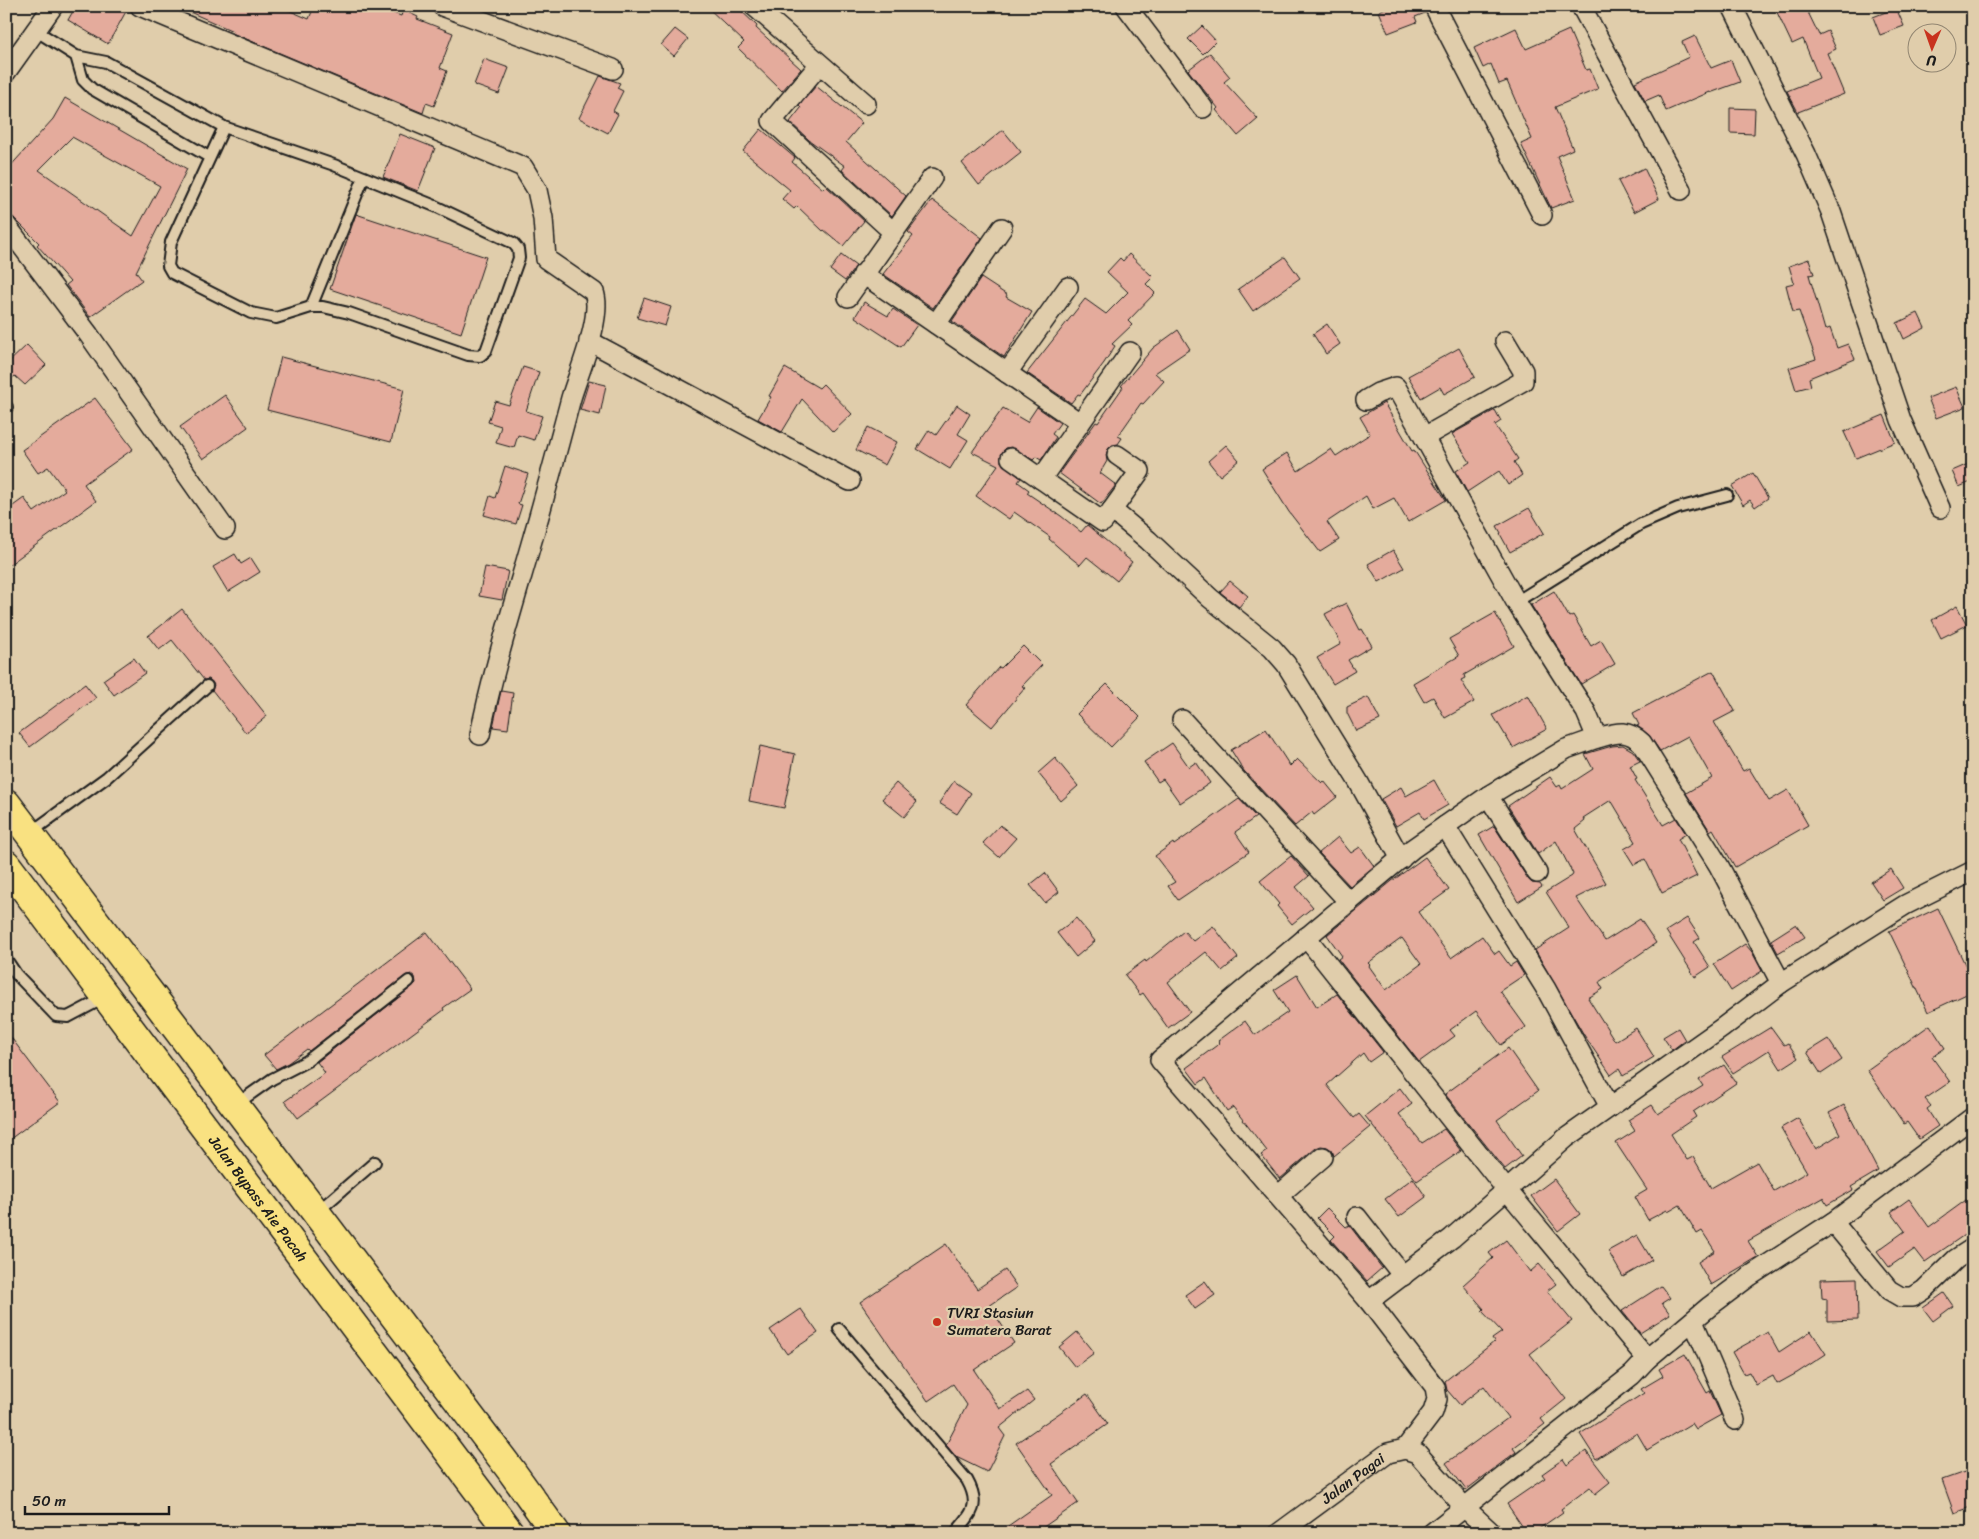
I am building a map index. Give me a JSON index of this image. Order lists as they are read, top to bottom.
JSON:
{
  "streets": {
    "highway": ["Jalan Bypass Aie Pacah"],
    "street": ["Jalan Pagai"]
  },
  "places": ["TVRI Stasiun Sumatera Barat"],
  "scale_bar": "50 m",
  "north": "bottom"
}
